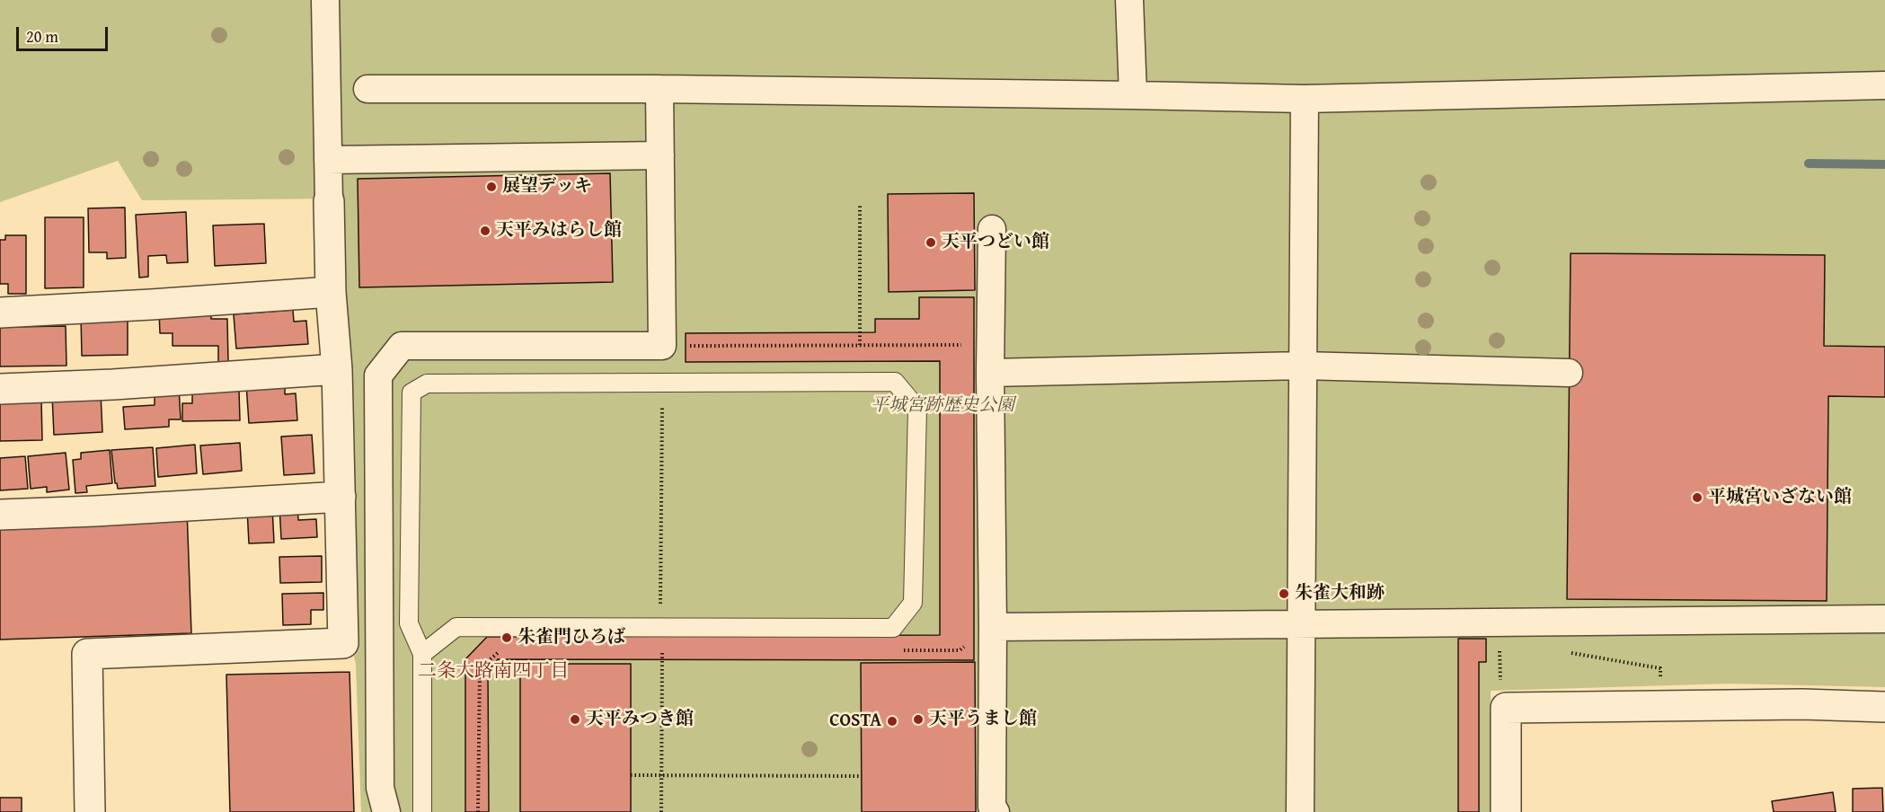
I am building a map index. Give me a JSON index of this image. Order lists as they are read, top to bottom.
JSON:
{
  "districts": ["二条大路南四丁目"],
  "parks": ["平城宮跡歴史公園"],
  "places": [
    "展望デッキ",
    "天平みはらし館",
    "天平つどい館",
    "平城宮いざない館",
    "朱雀大和跡",
    "朱雀門ひろば",
    "天平みつき館",
    "天平うまし館",
    "COSTA"
  ],
  "scale_bar": "20 m"
}
